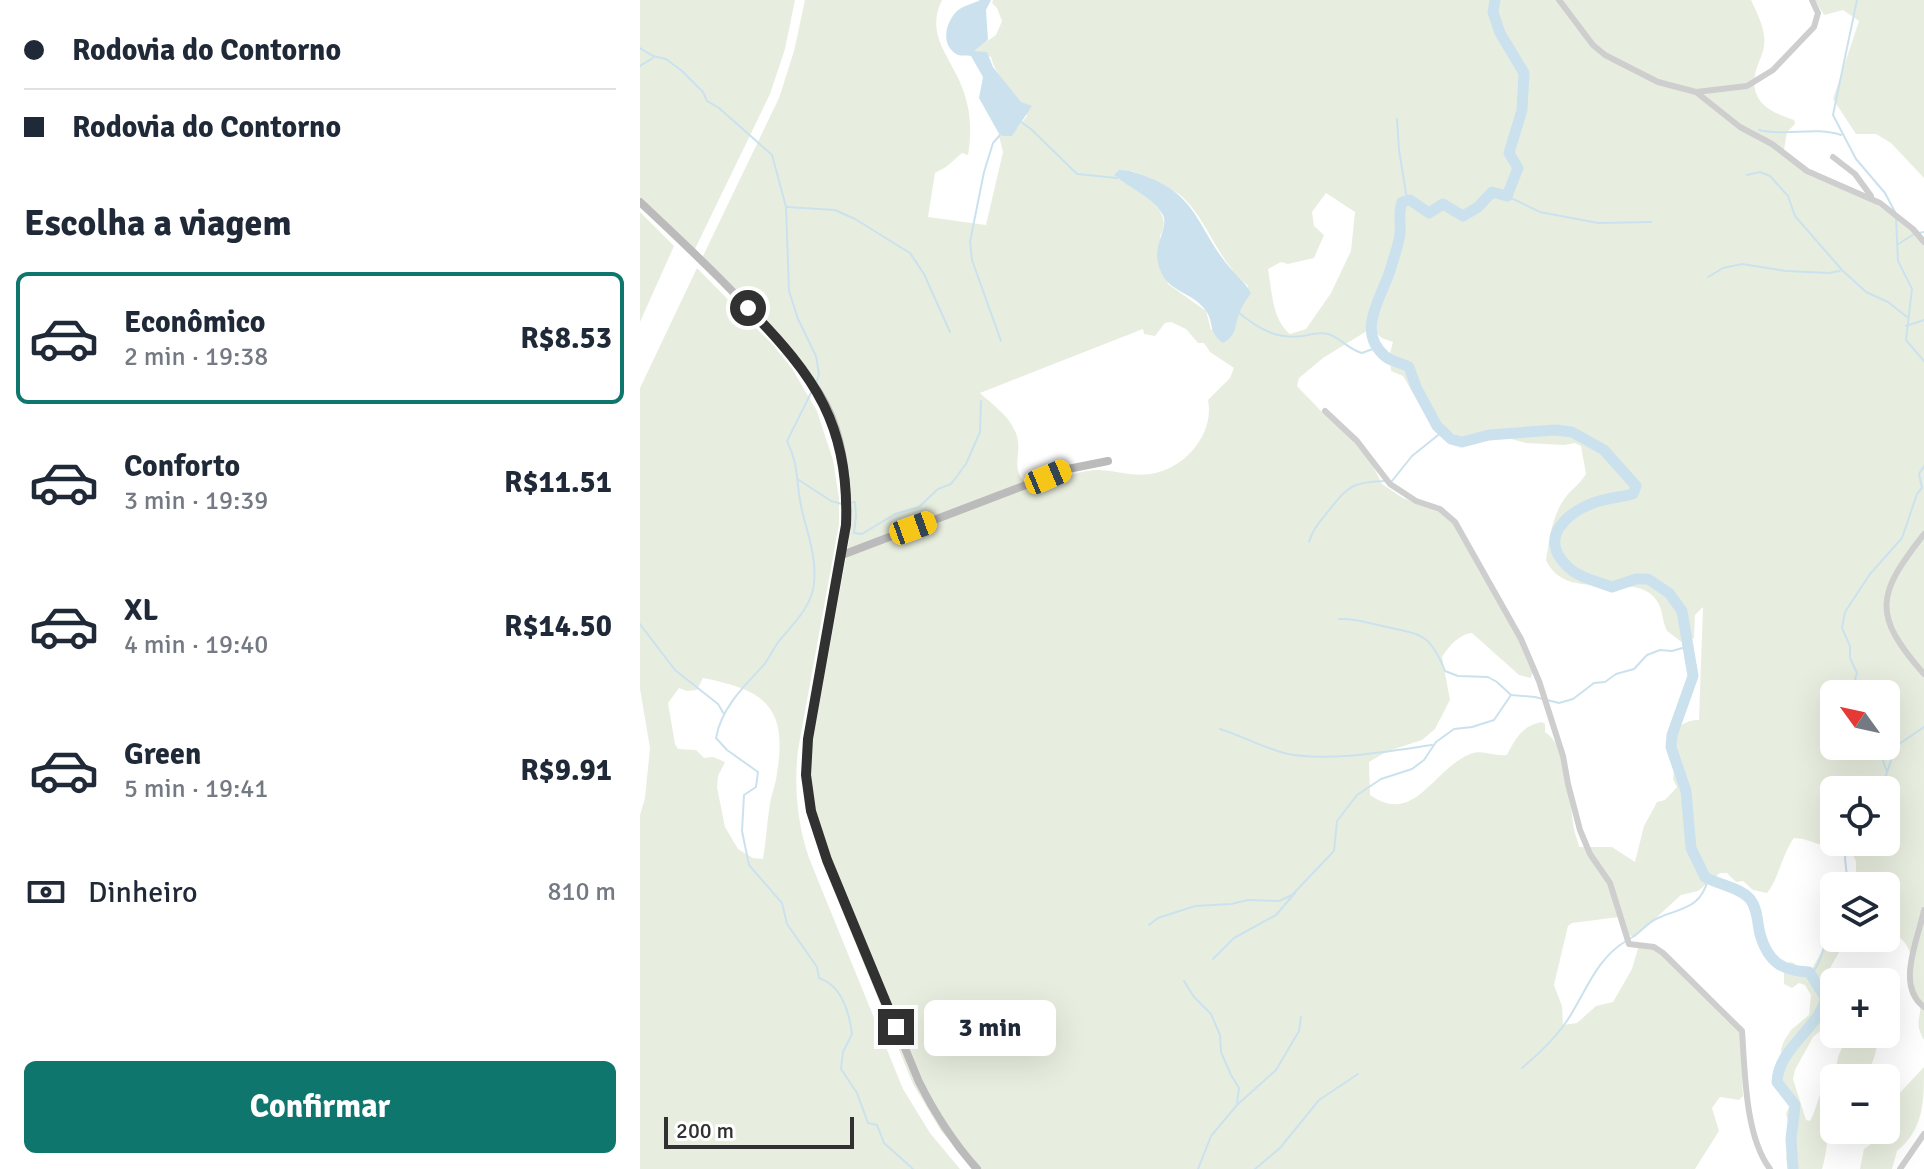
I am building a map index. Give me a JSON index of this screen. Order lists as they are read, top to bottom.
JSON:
{
  "scale_bar": "200 m",
  "north": "top left",
  "page": {
    "banner": ["Rodovia do Contorno", "Rodovia do Contorno"],
    "heading": "Escolha a viagem",
    "list": [
      {
        "name": "Econômico",
        "note": "2 min · 19:38",
        "value": "R$8.53"
      },
      {
        "name": "Conforto",
        "note": "3 min · 19:39",
        "value": "R$11.51"
      },
      {
        "name": "XL",
        "note": "4 min · 19:40",
        "value": "R$14.50"
      },
      {
        "name": "Green",
        "note": "5 min · 19:41",
        "value": "R$9.91"
      }
    ],
    "map_buttons": ["+", "−"],
    "pay": ["Dinheiro", "810 m"],
    "bubble": "3 min",
    "buttons": "Confirmar",
    "scale": "200 m"
  }
}
